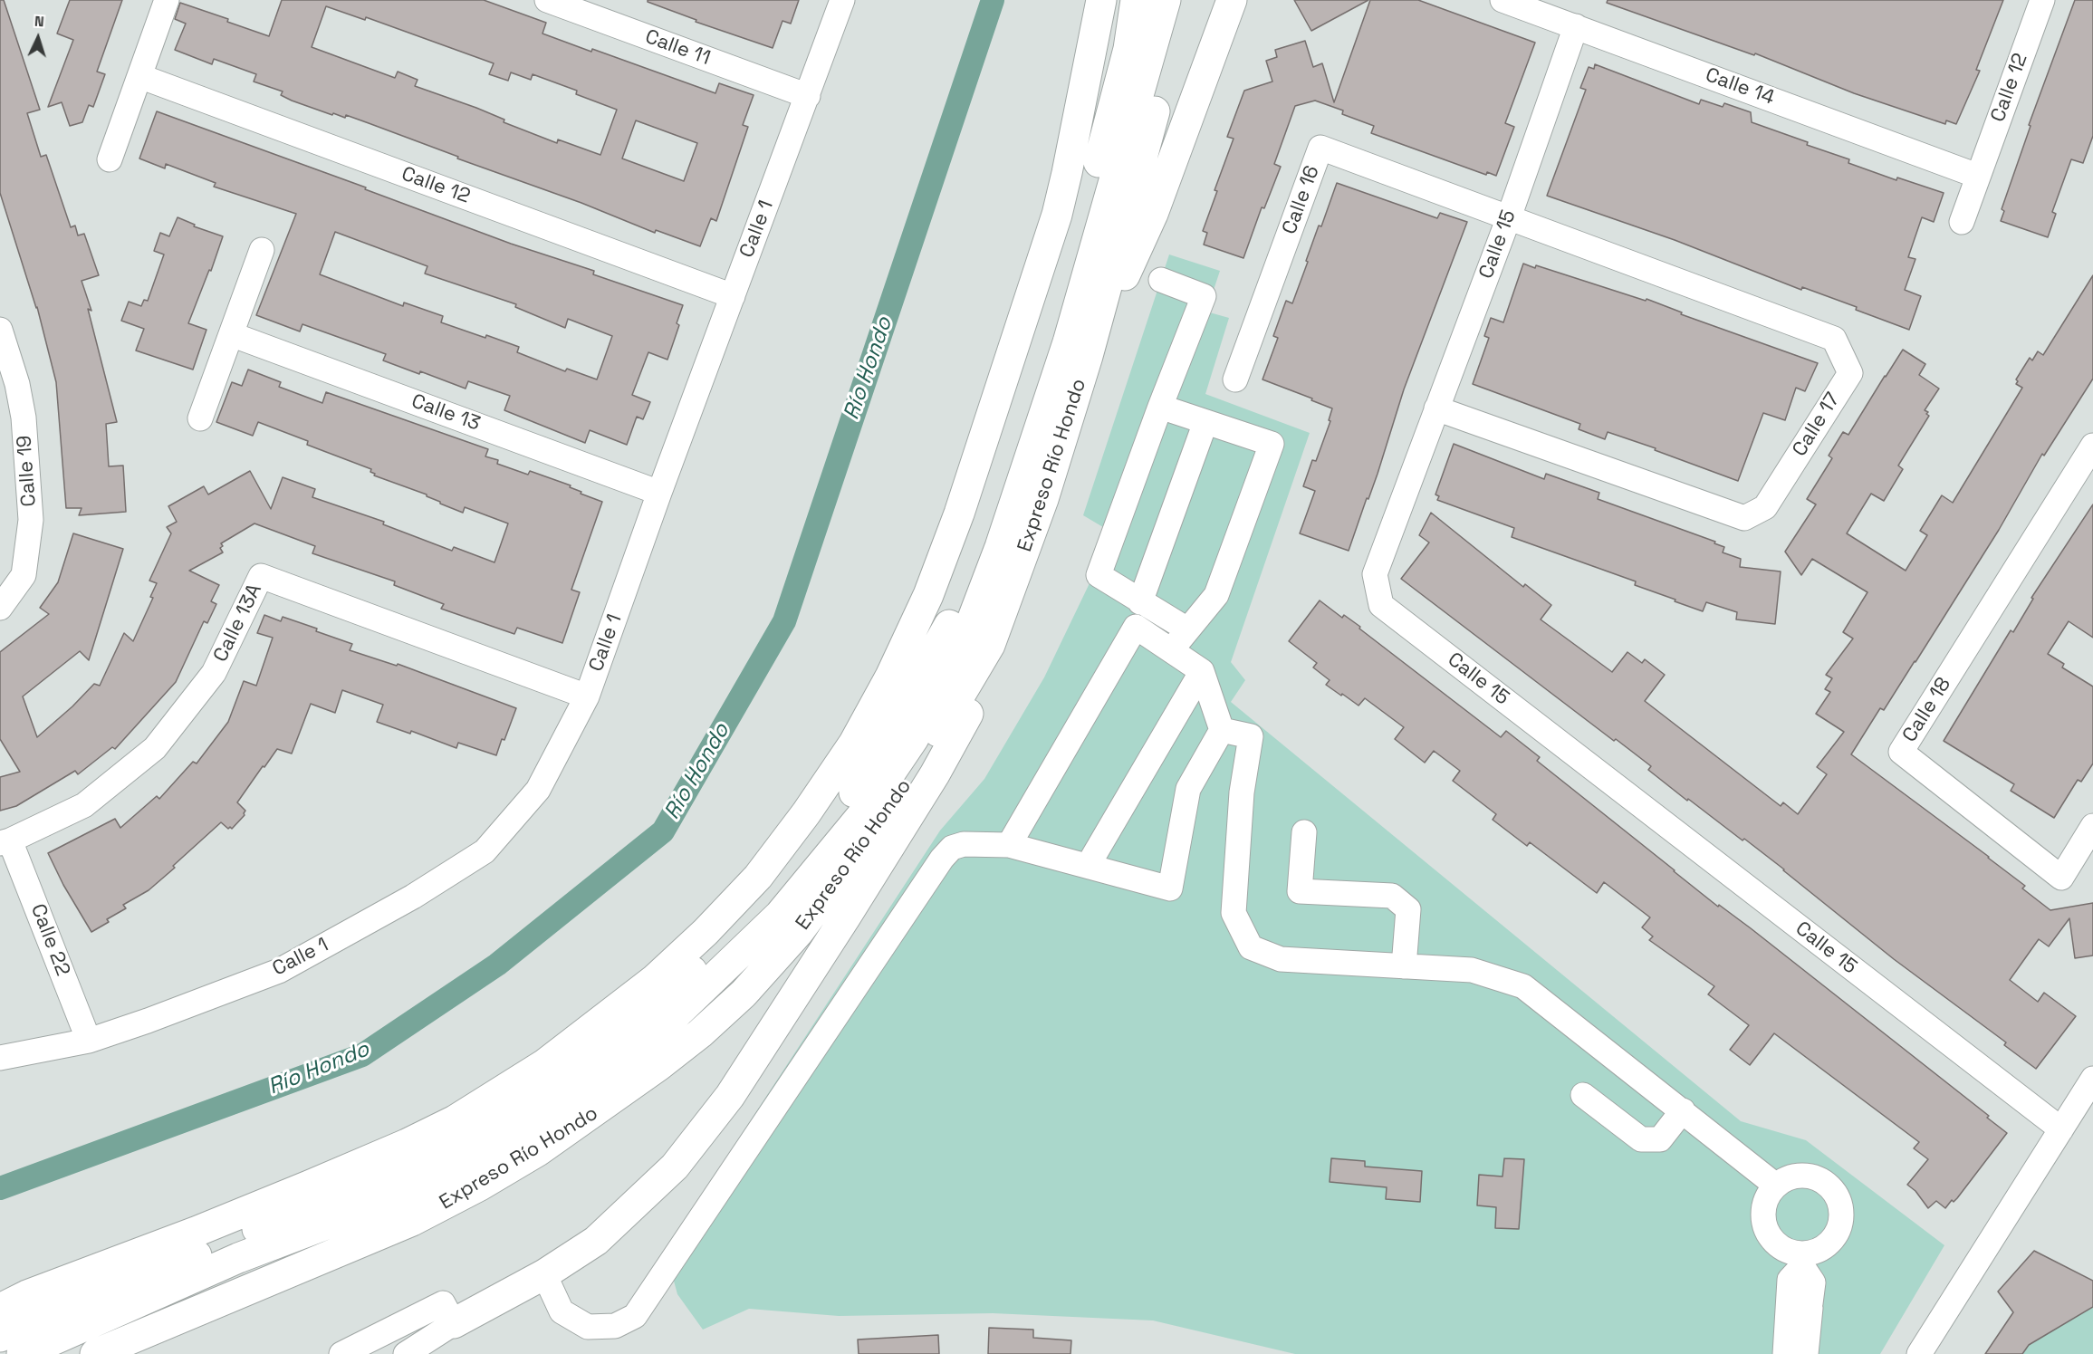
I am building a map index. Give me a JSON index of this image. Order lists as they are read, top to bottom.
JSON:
{
  "streets": {
    "highway": ["Expreso Río Hondo"],
    "street": [
      "Calle 11",
      "Calle 14",
      "Calle 12",
      "Calle 16",
      "Calle 1",
      "Calle 15",
      "Calle 13",
      "Calle 17",
      "Calle 19",
      "Calle 13A",
      "Calle 18",
      "Calle 22"
    ]
  },
  "crossings": [
    ["Calle 11", "Calle 1"],
    ["Calle 14", "Calle 12"],
    ["Calle 14", "Calle 15"],
    ["Calle 12", "Calle 1"],
    ["Calle 16", "Calle 15"],
    ["Calle 16", "Calle 17"],
    ["Calle 1", "Calle 13"],
    ["Calle 1", "Calle 13A"],
    ["Calle 1", "Calle 22"],
    ["Calle 15", "Calle 17"],
    ["Calle 13A", "Calle 22"]
  ],
  "water": ["Río Hondo"],
  "north": "top"
}
